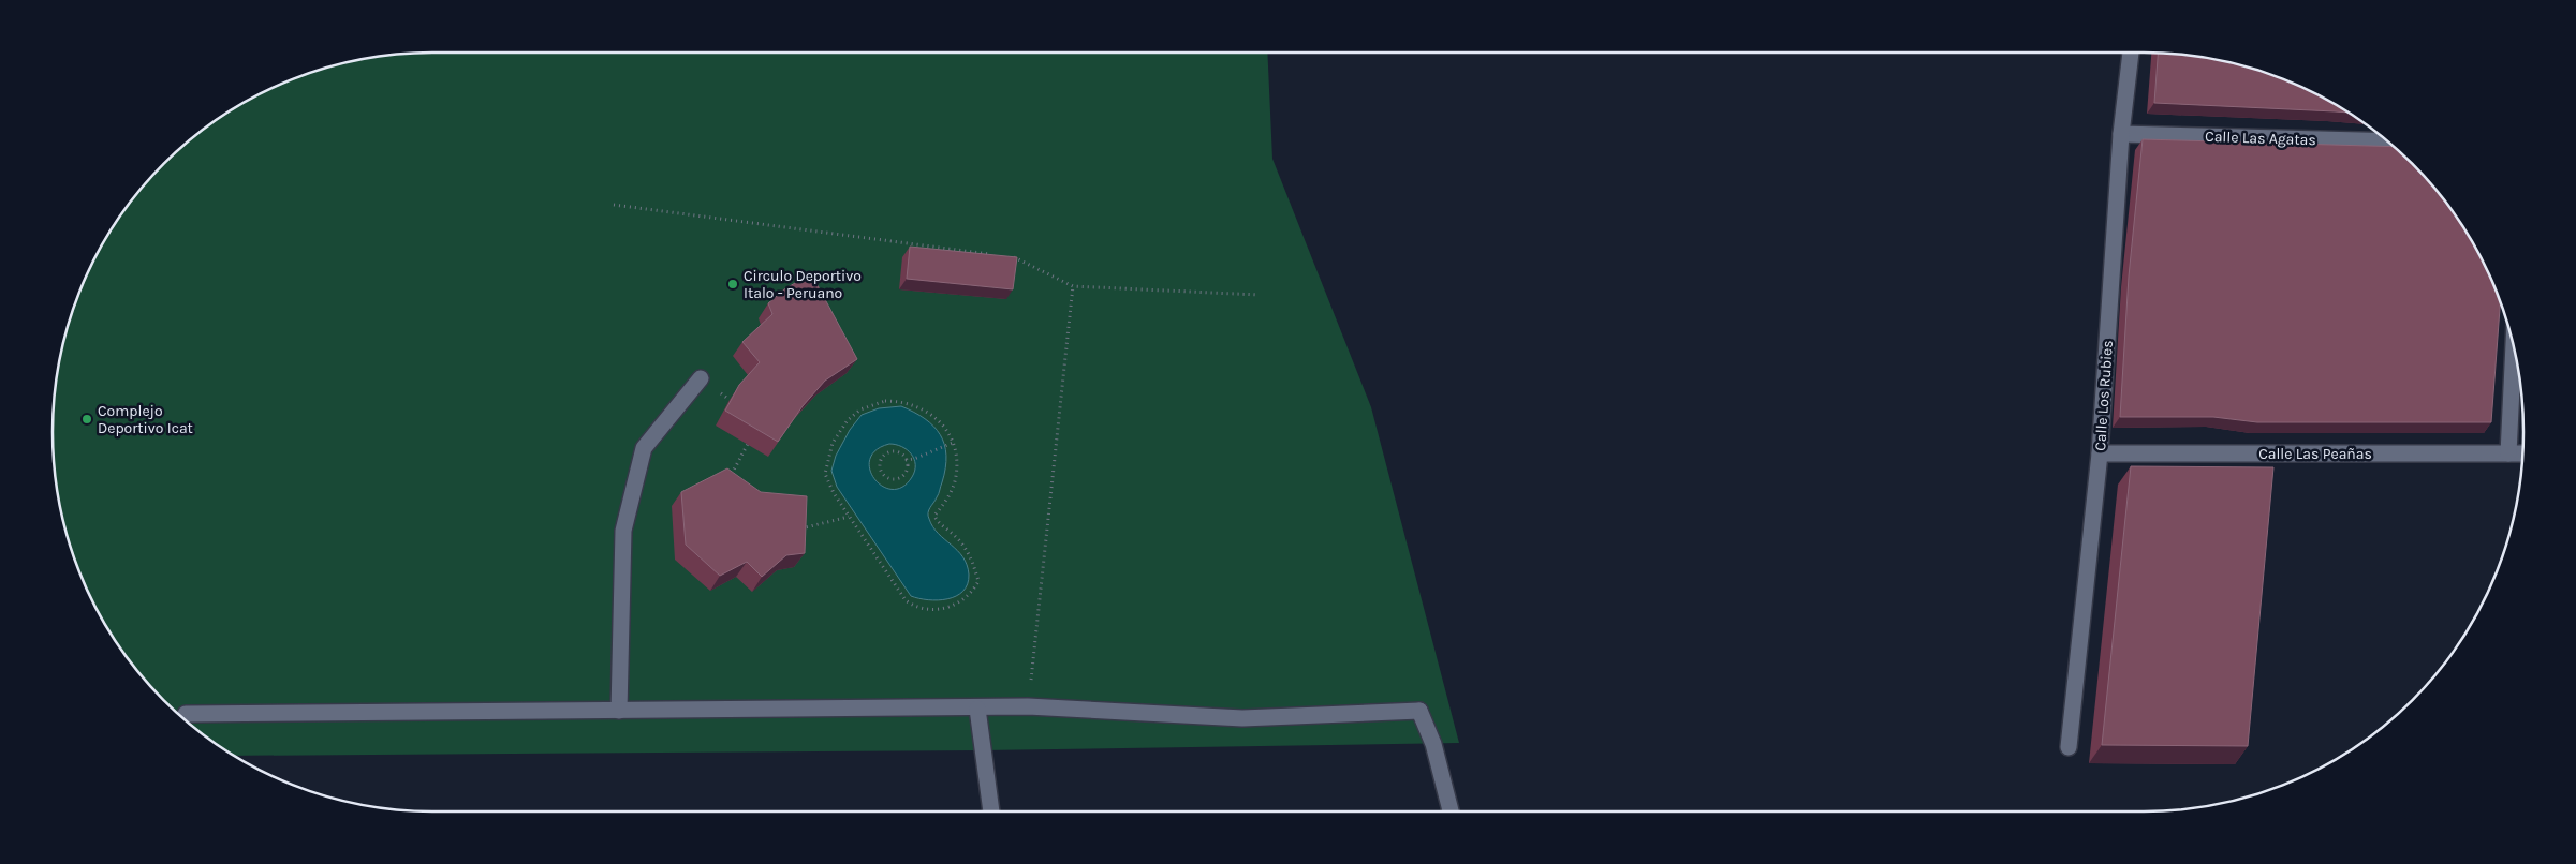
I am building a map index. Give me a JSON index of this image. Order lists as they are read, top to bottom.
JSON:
{
  "streets": {
    "street": ["Calle Las Agatas", "Calle Los Rubies", "Calle Las Peañas"]
  },
  "crossings": [
    ["Calle Las Agatas", "Calle Los Rubies"],
    ["Calle Los Rubies", "Calle Las Peañas"]
  ],
  "places": ["Circulo Deportivo Italo - Peruano", "Complejo Deportivo Icat"]
}
